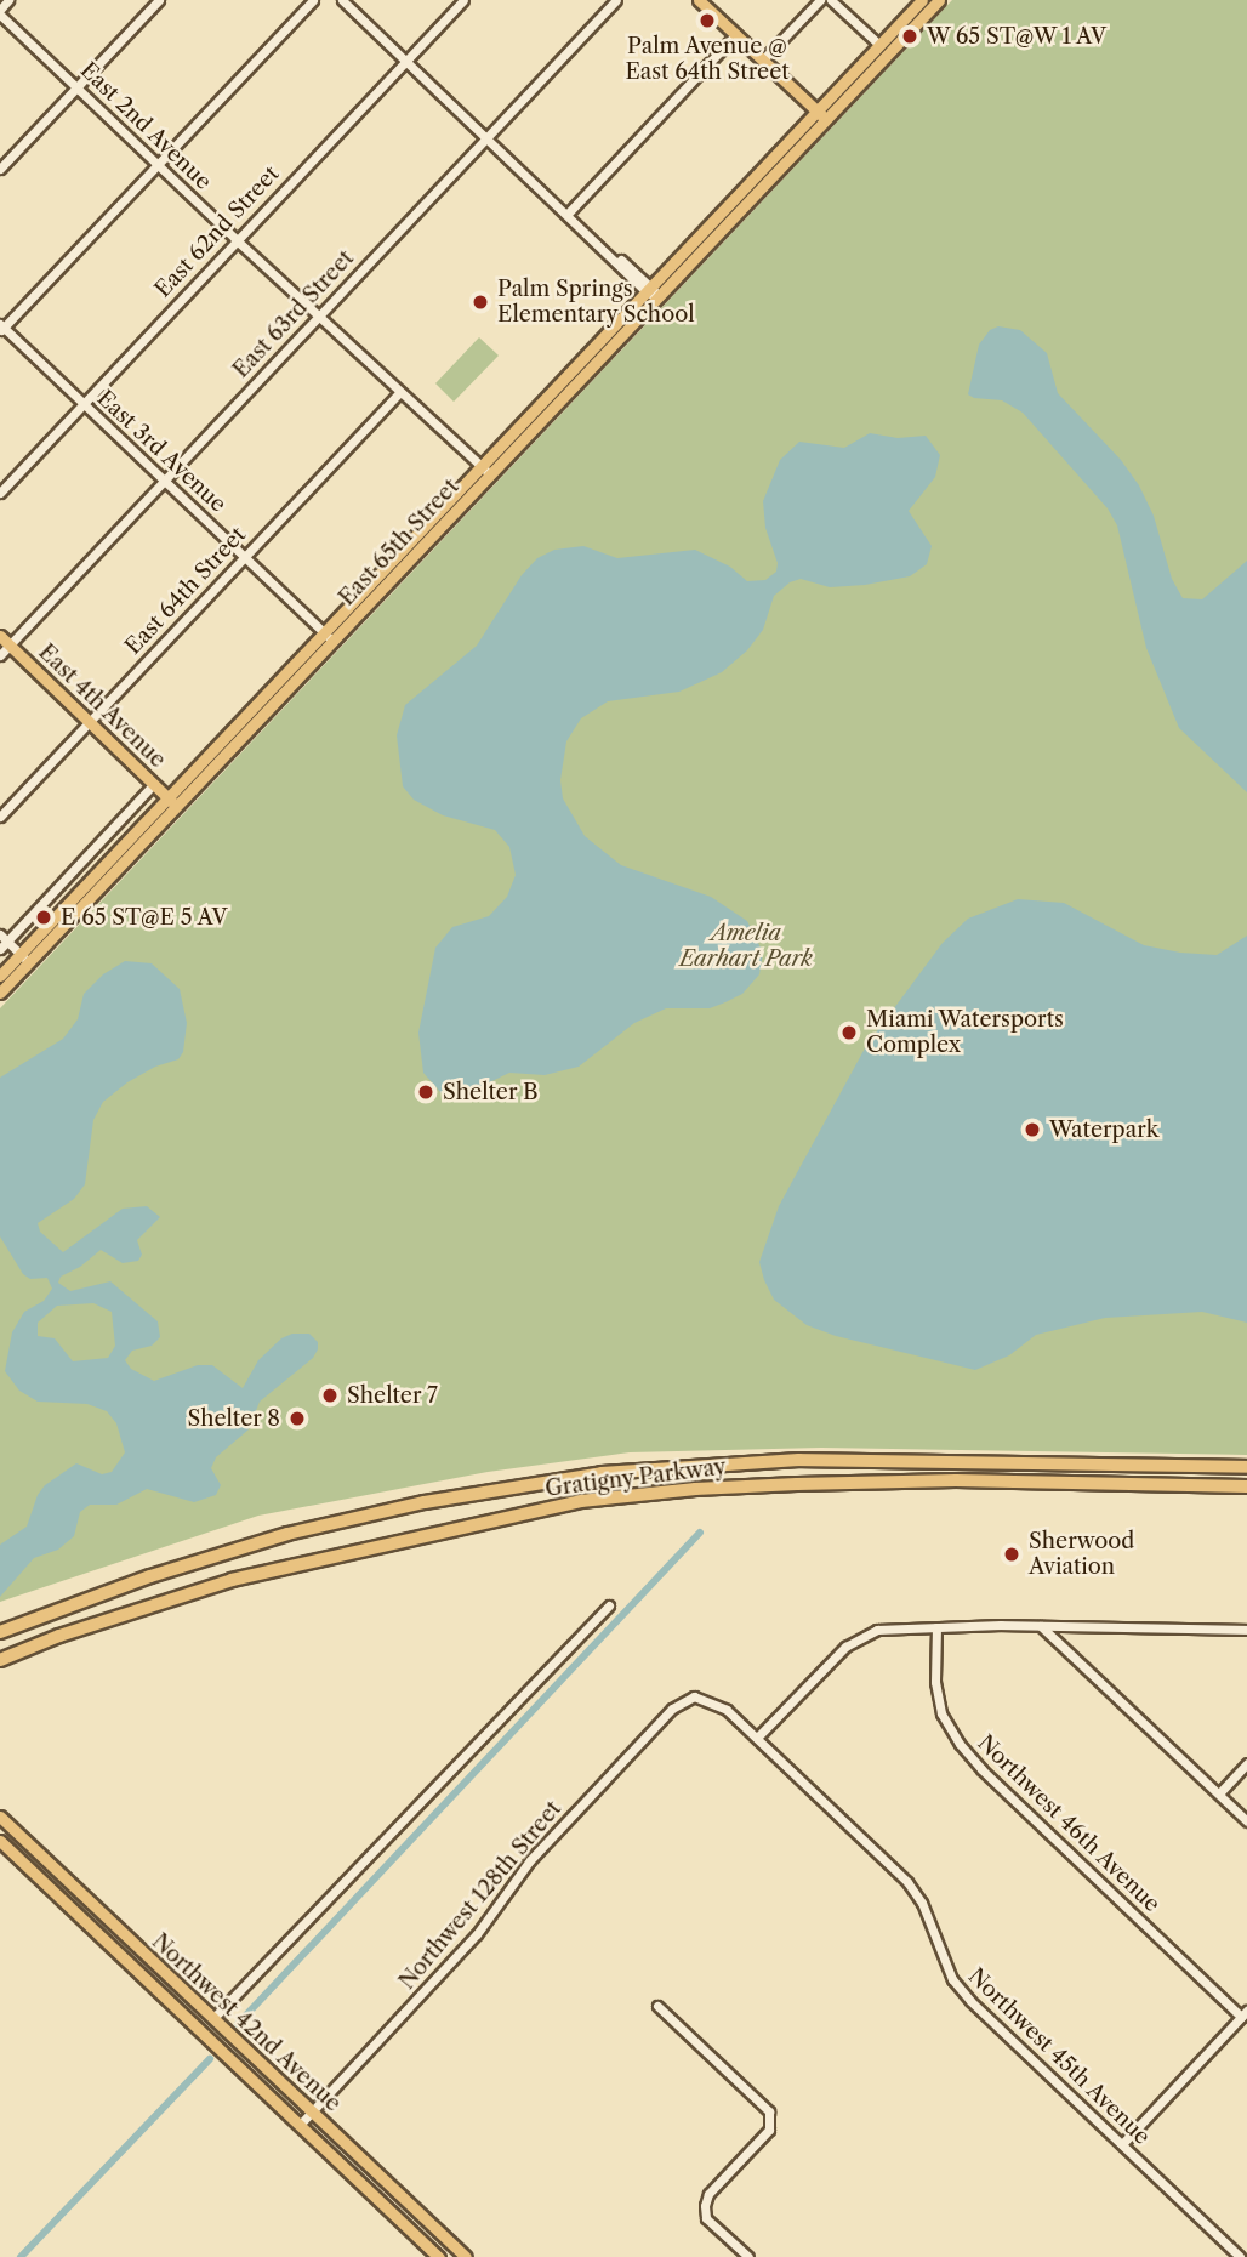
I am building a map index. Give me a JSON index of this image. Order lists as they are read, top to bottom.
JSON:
{
  "streets": {
    "highway": ["Gratigny Parkway"],
    "main road": ["East 65th Street", "East 4th Avenue", "Northwest 42nd Avenue"],
    "street": [
      "East 2nd Avenue",
      "East 62nd Street",
      "East 63rd Street",
      "East 3rd Avenue",
      "East 64th Street",
      "Northwest 46th Avenue",
      "Northwest 128th Street",
      "Northwest 45th Avenue"
    ]
  },
  "crossings": [
    ["East 2nd Avenue", "East 62nd Street"],
    ["East 2nd Avenue", "East 63rd Street"],
    ["East 2nd Avenue", "East 65th Street"],
    ["East 2nd Avenue", "East 64th Street"],
    ["East 62nd Street", "East 3rd Avenue"],
    ["East 63rd Street", "East 3rd Avenue"],
    ["East 63rd Street", "East 4th Avenue"],
    ["East 3rd Avenue", "East 65th Street"],
    ["East 3rd Avenue", "East 64th Street"],
    ["East 65th Street", "East 4th Avenue"],
    ["East 64th Street", "East 4th Avenue"],
    ["Northwest 128th Street", "Northwest 42nd Avenue"],
    ["Northwest 128th Street", "Northwest 45th Avenue"]
  ],
  "parks": ["Amelia Earhart Park"],
  "places": [
    "Palm Avenue @ East 64th Street",
    "W 65 ST@W 1 AV",
    "Palm Springs Elementary School",
    "E 65 ST@E 5 AV",
    "Miami Watersports Complex",
    "Shelter B",
    "Waterpark",
    "Shelter 7",
    "Shelter 8",
    "Sherwood Aviation"
  ]
}
